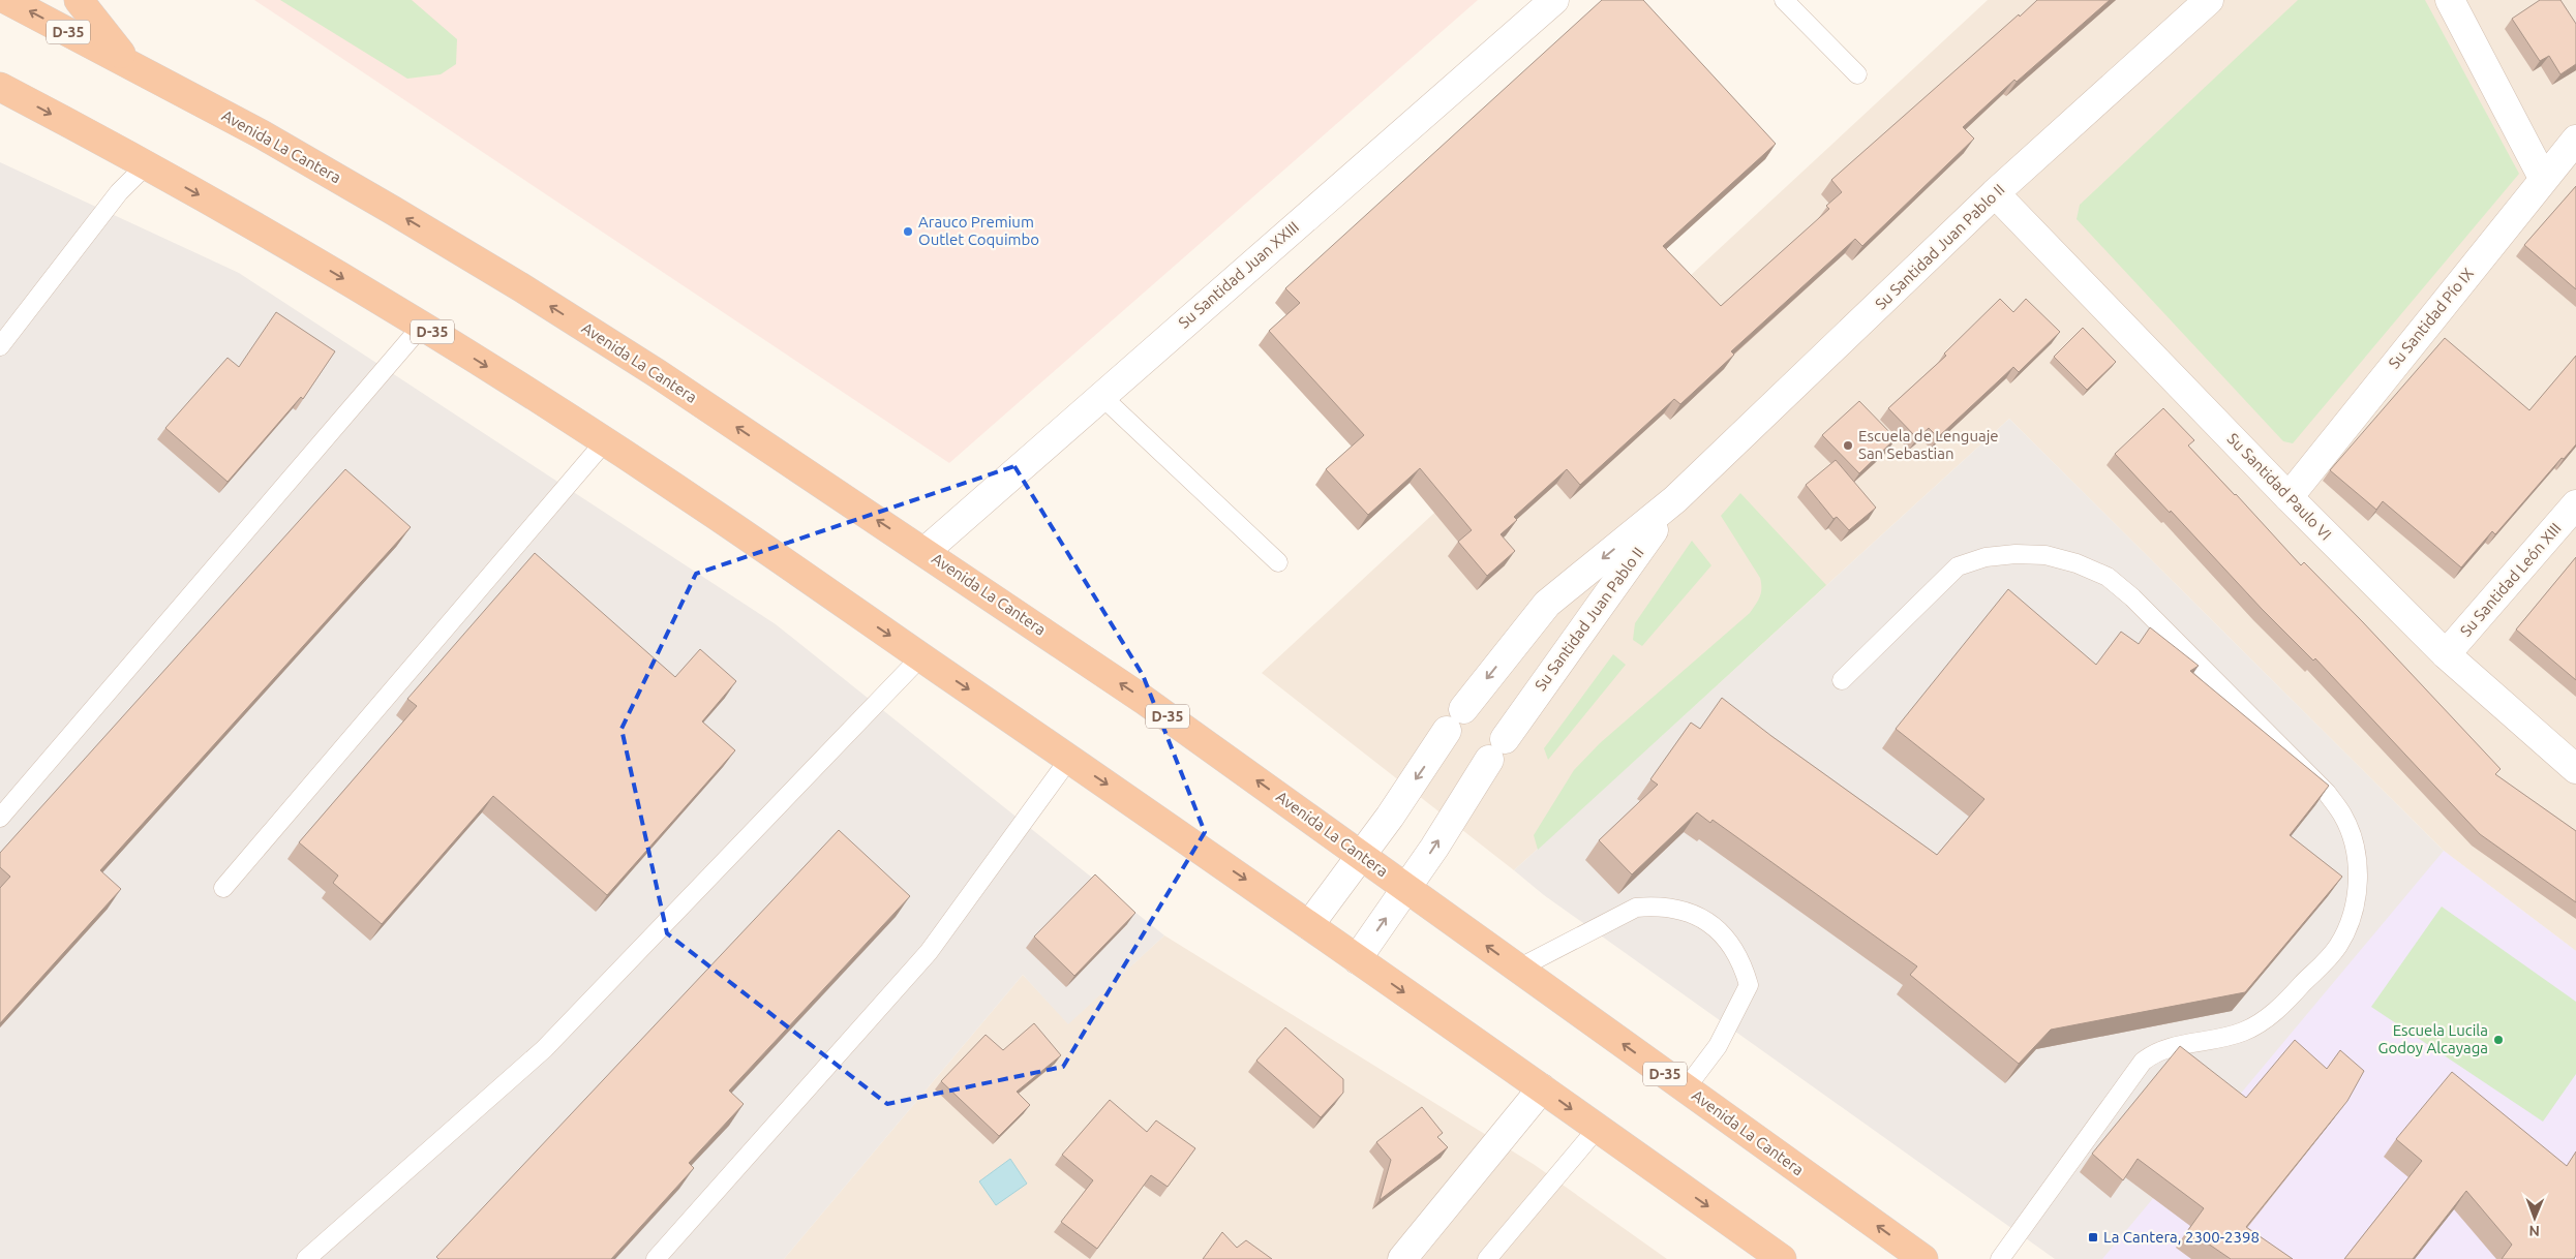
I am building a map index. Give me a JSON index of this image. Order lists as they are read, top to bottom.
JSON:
{
  "streets": {
    "highway": ["D-35", "Avenida La Cantera"],
    "street": [
      "Su Santidad Juan Pablo II",
      "Su Santidad Juan XXIII",
      "Su Santidad Pío IX",
      "Su Santidad Paulo VI",
      "Su Santidad León XIII"
    ]
  },
  "crossings": [
    ["D-35", "Su Santidad Juan Pablo II"],
    ["Avenida La Cantera", "Su Santidad Juan Pablo II"],
    ["Avenida La Cantera", "Su Santidad Juan XXIII"],
    ["Su Santidad Juan Pablo II", "Su Santidad Paulo VI"],
    ["Su Santidad Pío IX", "Su Santidad Paulo VI"],
    ["Su Santidad Paulo VI", "Su Santidad León XIII"]
  ],
  "places": {
    "other": ["Arauco Premium Outlet Coquimbo", "Escuela de Lenguaje San Sebastian", "Escuela Lucila Godoy Alcayaga"],
    "transit": ["La Cantera, 2300-2398"]
  },
  "north": "bottom"
}
